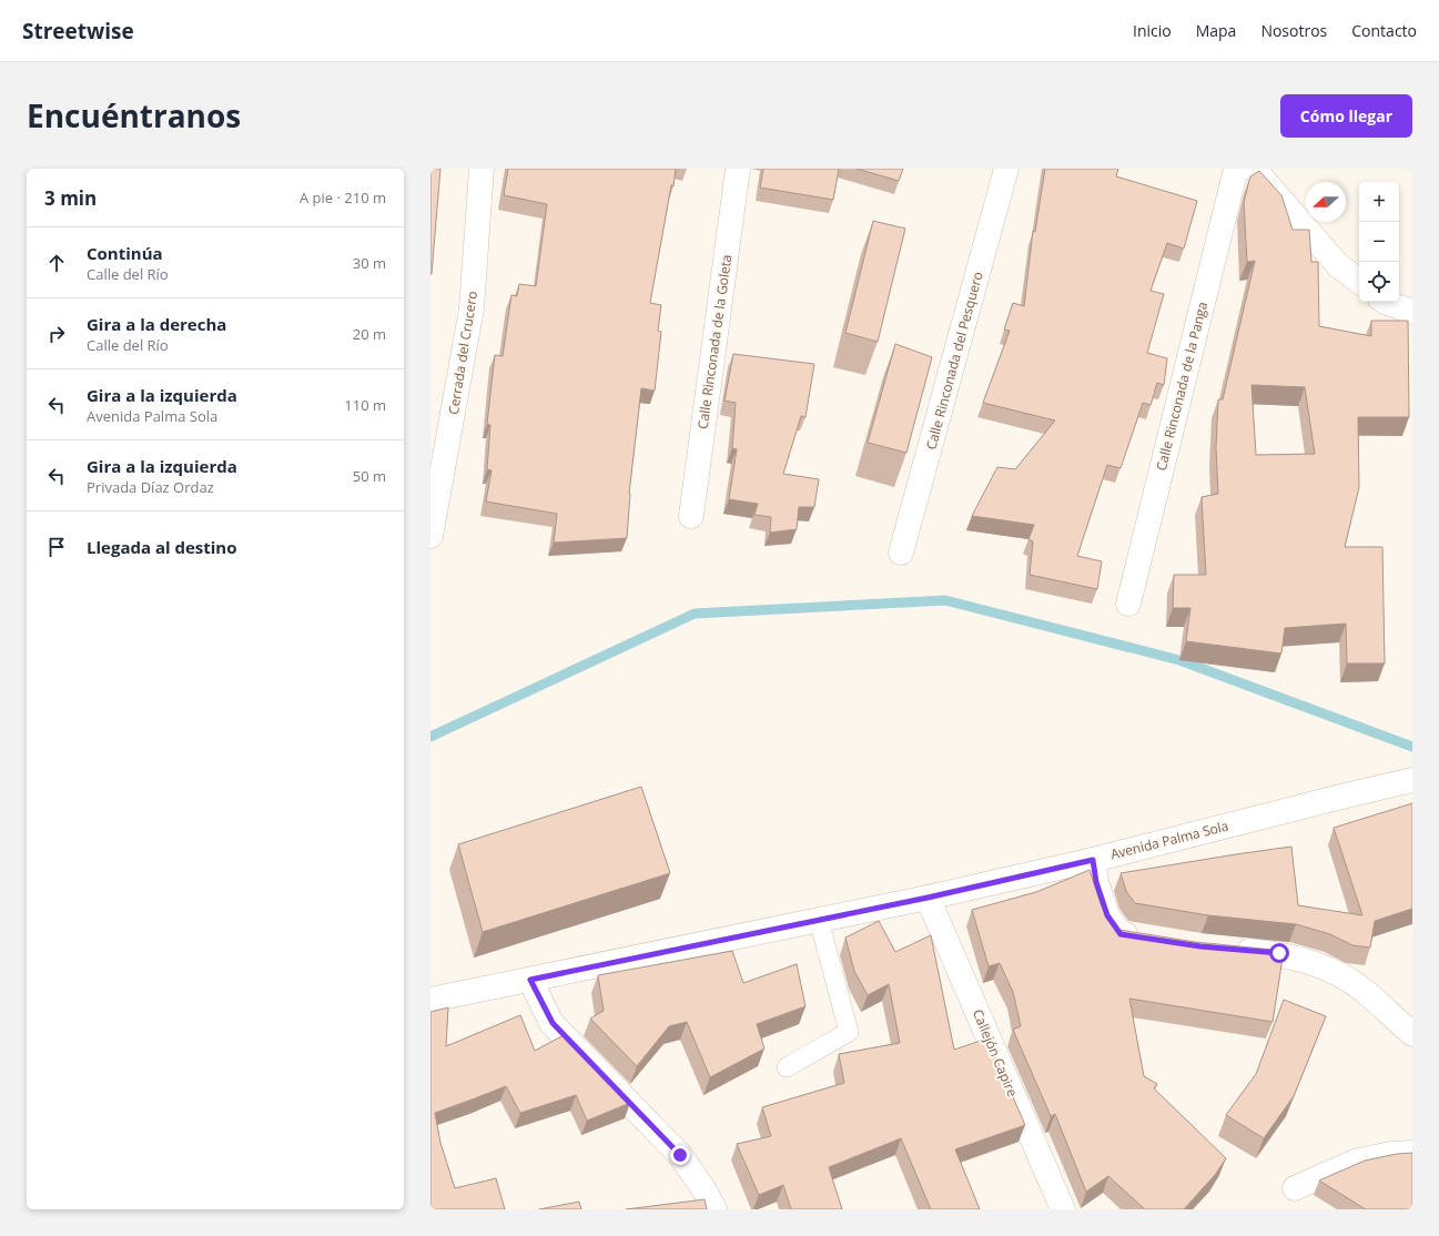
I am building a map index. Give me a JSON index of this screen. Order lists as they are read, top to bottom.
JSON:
{
  "streets": {
    "street": [
      "Calle Rinconada de la Goleta",
      "Cerrada del Crucero",
      "Calle Rinconada del Pesquero",
      "Calle Rinconada de la Panga",
      "Avenida Palma Sola",
      "Callejón Capire"
    ]
  },
  "crossings": [
    ["Avenida Palma Sola", "Callejón Capire"]
  ],
  "north": "left",
  "page": {
    "header": "Streetwise",
    "nav": [
      "Inicio",
      "Mapa",
      "Nosotros",
      "Contacto"
    ],
    "title": "Encuéntranos",
    "buttons": "Cómo llegar",
    "heading": ["3 min", "A pie · 210 m"],
    "map_buttons": ["+", "−"],
    "list": [
      ["Continúa", "Calle del Río", "30 m"],
      ["Gira a la derecha", "Calle del Río", "20 m"],
      ["Gira a la izquierda", "Avenida Palma Sola", "110 m"],
      ["Gira a la izquierda", "Privada Díaz Ordaz", "50 m"],
      "Llegada al destino"
    ]
  }
}
